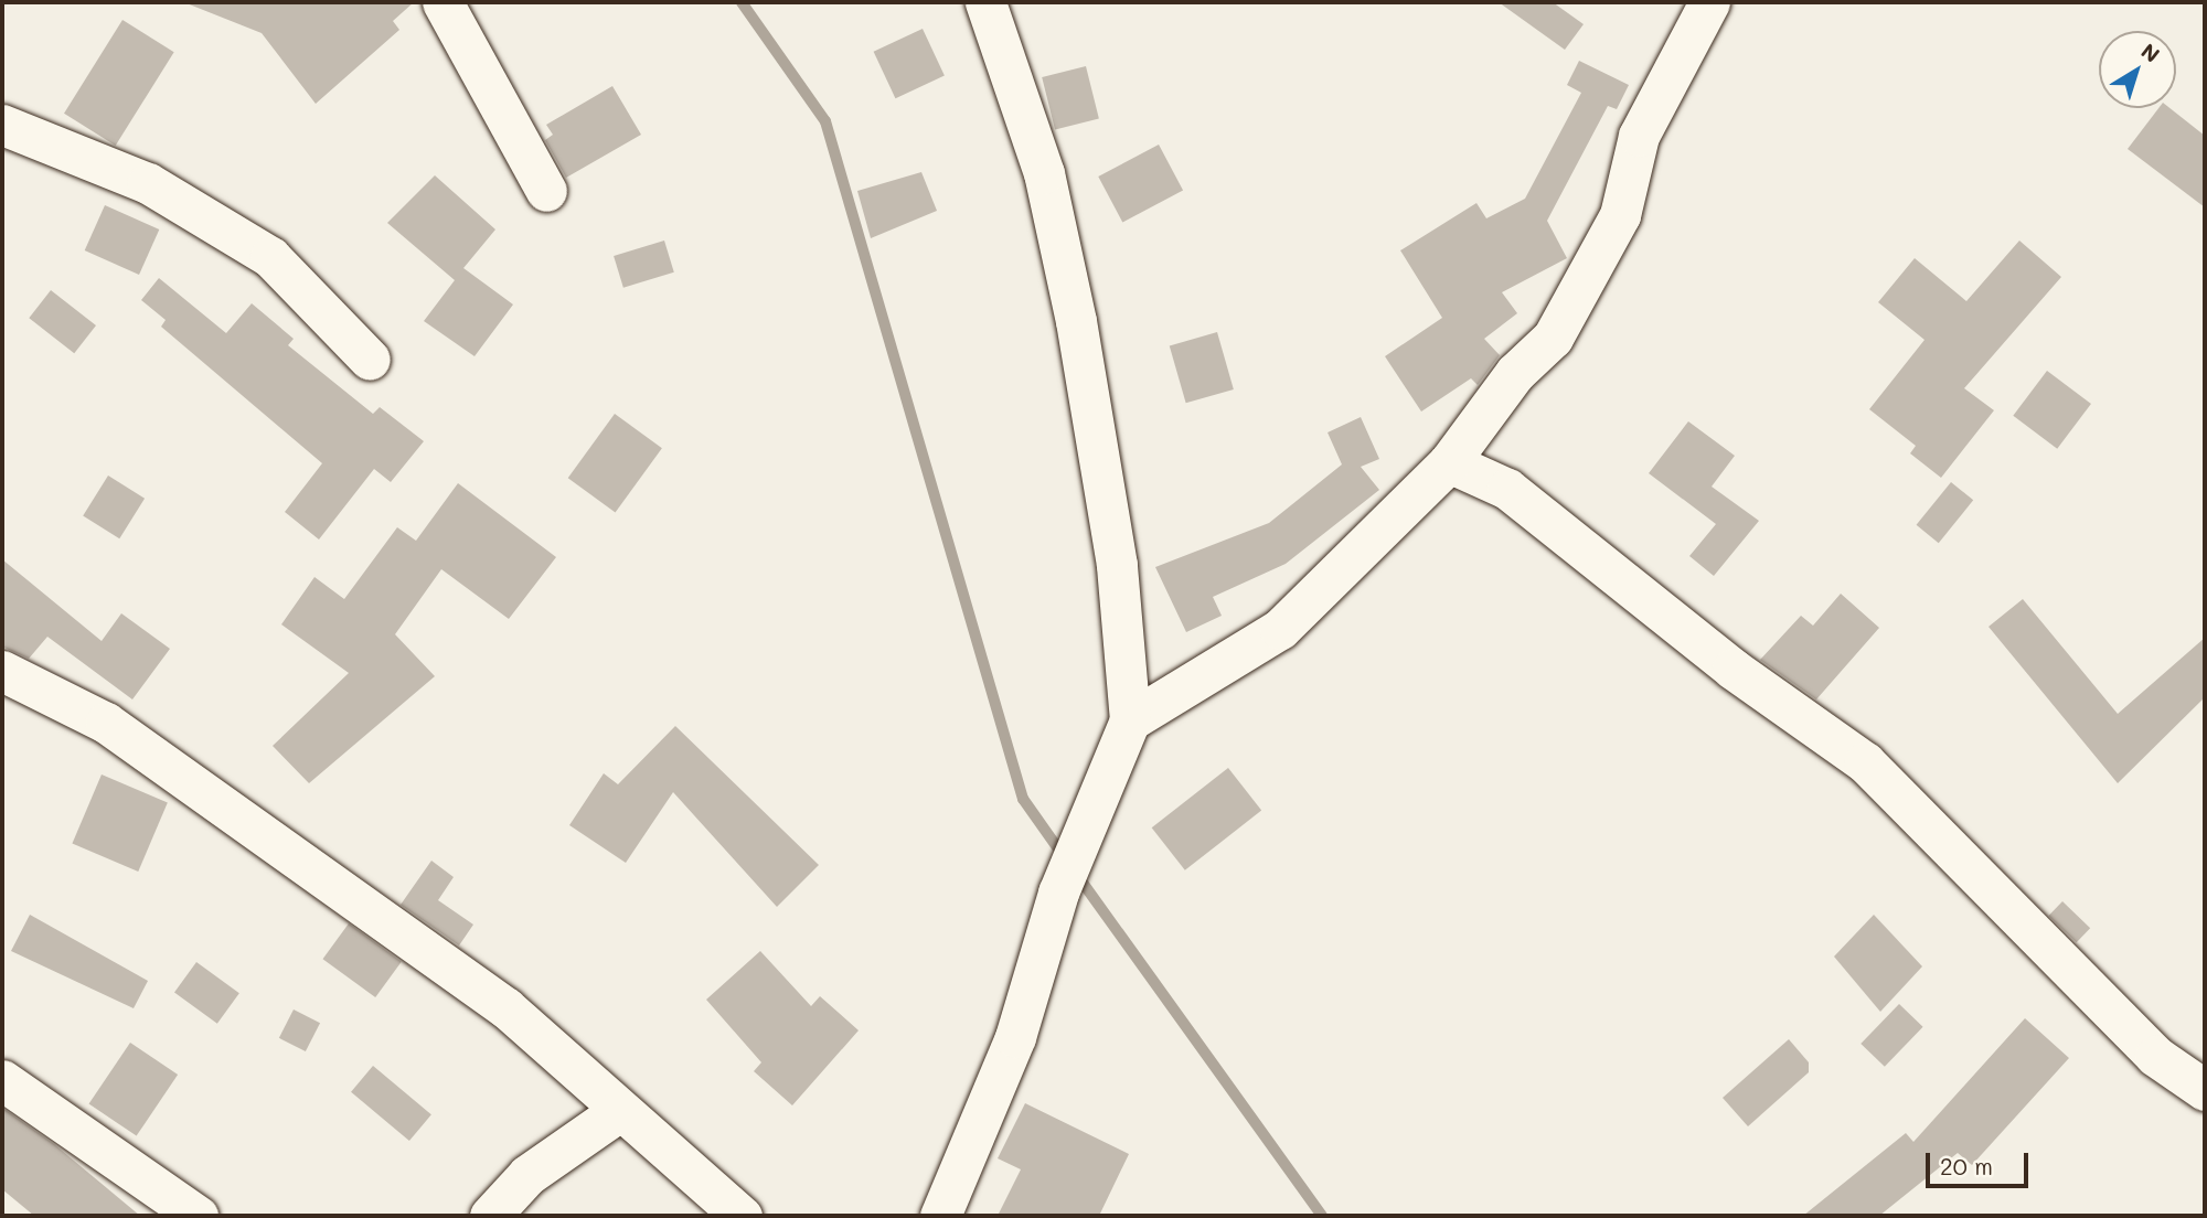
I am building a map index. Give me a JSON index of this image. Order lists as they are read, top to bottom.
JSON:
{
  "scale_bar": "20 m",
  "north": "top right"
}
